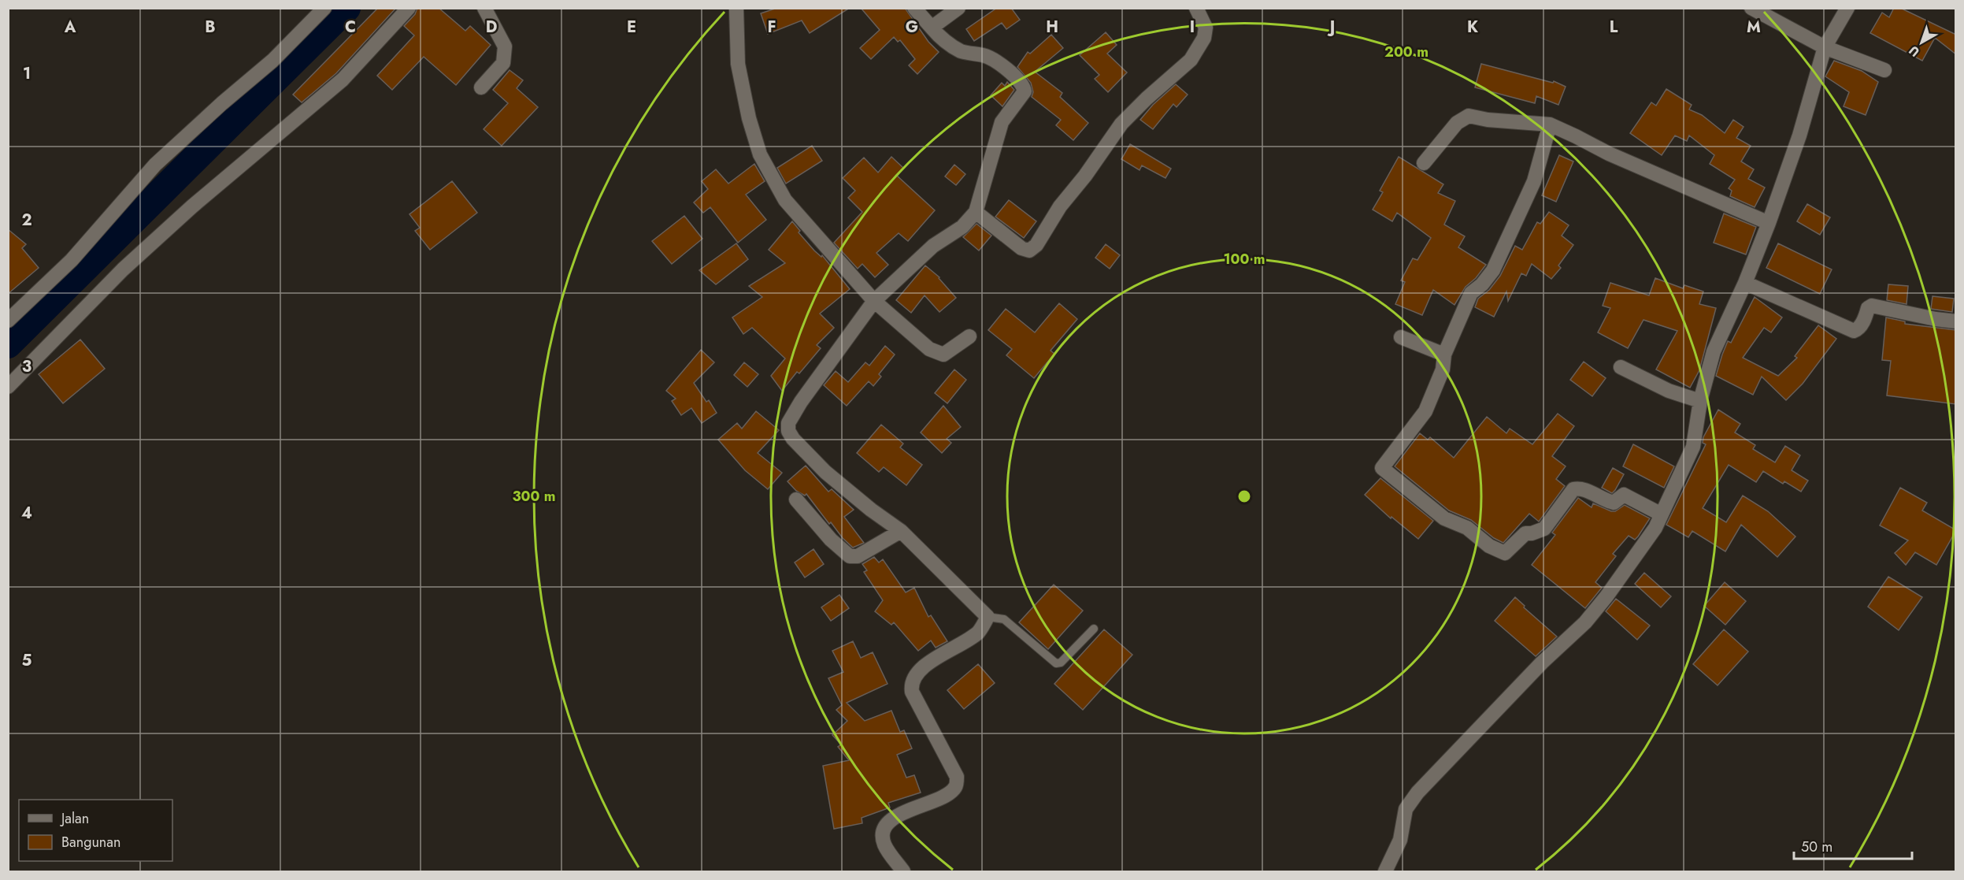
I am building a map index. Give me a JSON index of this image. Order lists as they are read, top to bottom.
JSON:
{
  "legend": ["Jalan", "Bangunan"],
  "scale_bar": "50 m",
  "north": "bottom left",
  "grid": {
    "columns": [
      "A",
      "B",
      "C",
      "D",
      "E",
      "F",
      "G",
      "H",
      "I",
      "J",
      "K",
      "L",
      "M"
    ],
    "rows": [
      "1",
      "2",
      "3",
      "4",
      "5"
    ]
  },
  "rings": ["200 m", "100 m", "300 m"]
}
